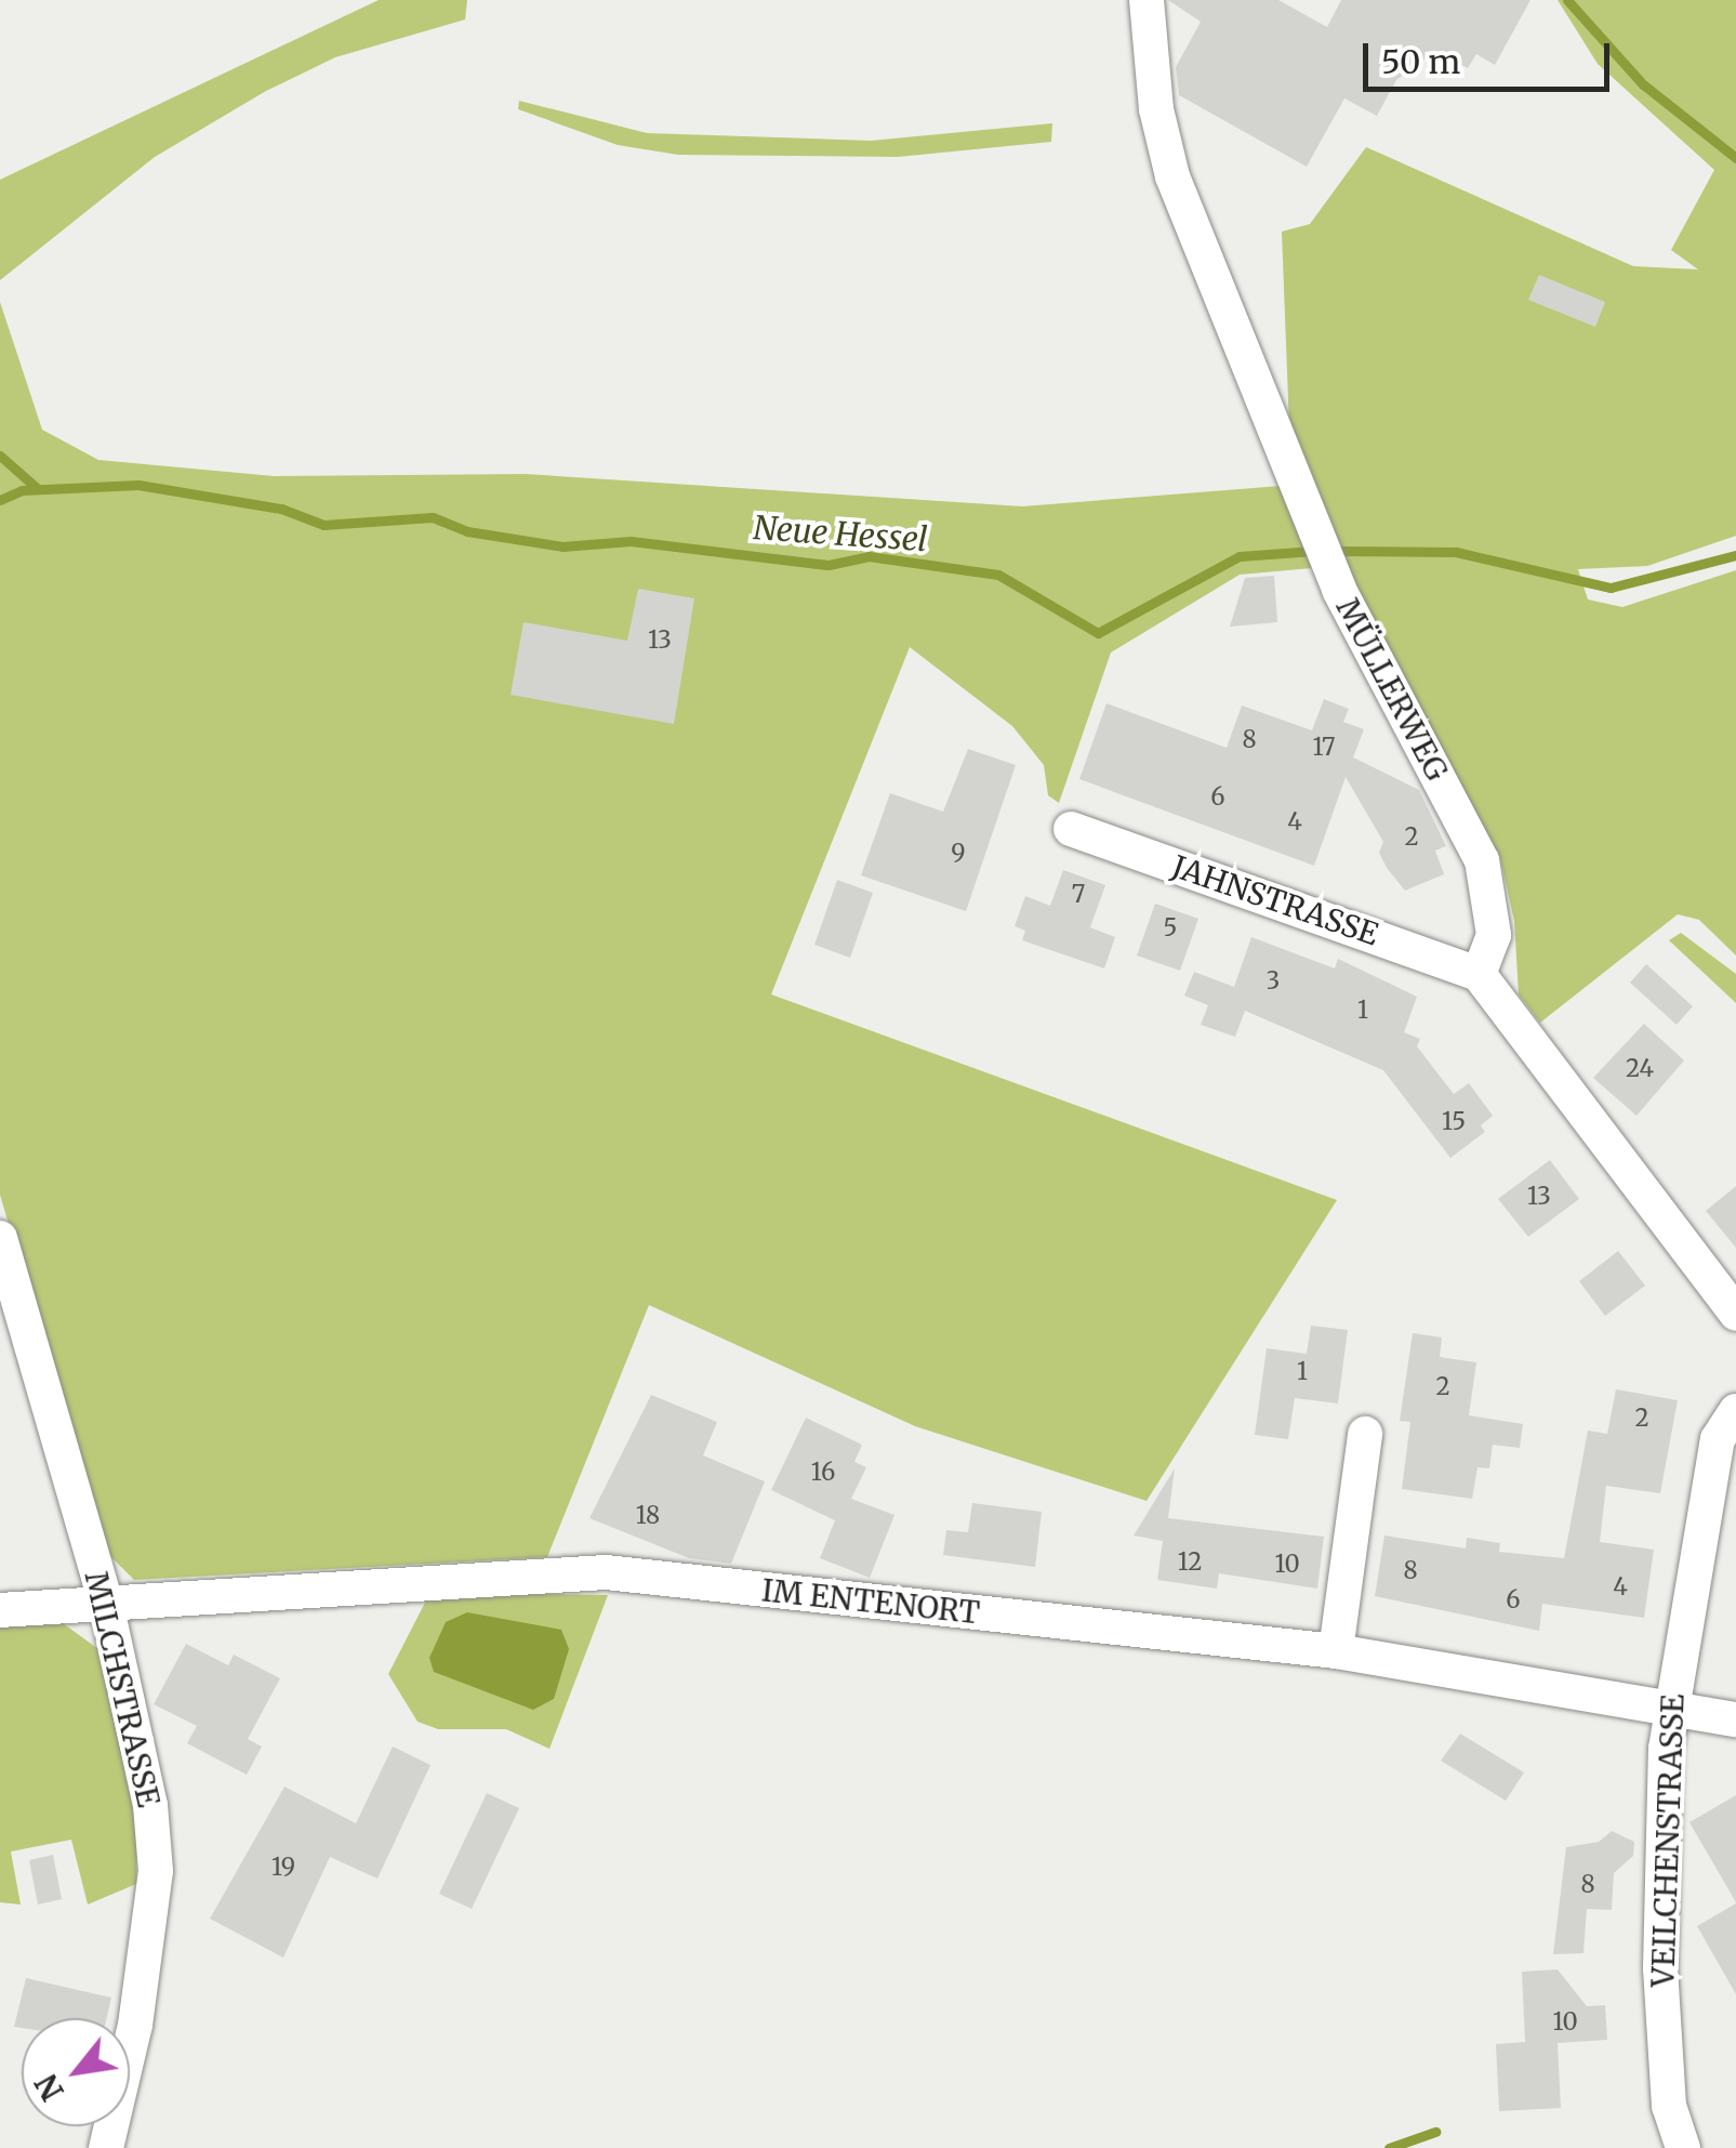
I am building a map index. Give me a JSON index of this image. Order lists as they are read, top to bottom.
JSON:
{
  "streets": {
    "street": [
      "MÜLLERWEG",
      "JAHNSTRASSE",
      "IM ENTENORT",
      "MILCHSTRASSE",
      "VEILCHENSTRASSE"
    ]
  },
  "crossings": [
    ["MÜLLERWEG", "JAHNSTRASSE"],
    ["IM ENTENORT", "MILCHSTRASSE"],
    ["IM ENTENORT", "VEILCHENSTRASSE"]
  ],
  "water": ["Neue Hessel"],
  "house_numbers": [
    "13",
    "8",
    "17",
    "6",
    "4",
    "2",
    "9",
    "7",
    "5",
    "3",
    "1",
    "24",
    "15",
    "13",
    "1",
    "2",
    "2",
    "16",
    "18",
    "12",
    "10",
    "8",
    "4",
    "6",
    "19",
    "8",
    "10"
  ],
  "scale_bar": "50 m",
  "north": "bottom left"
}
